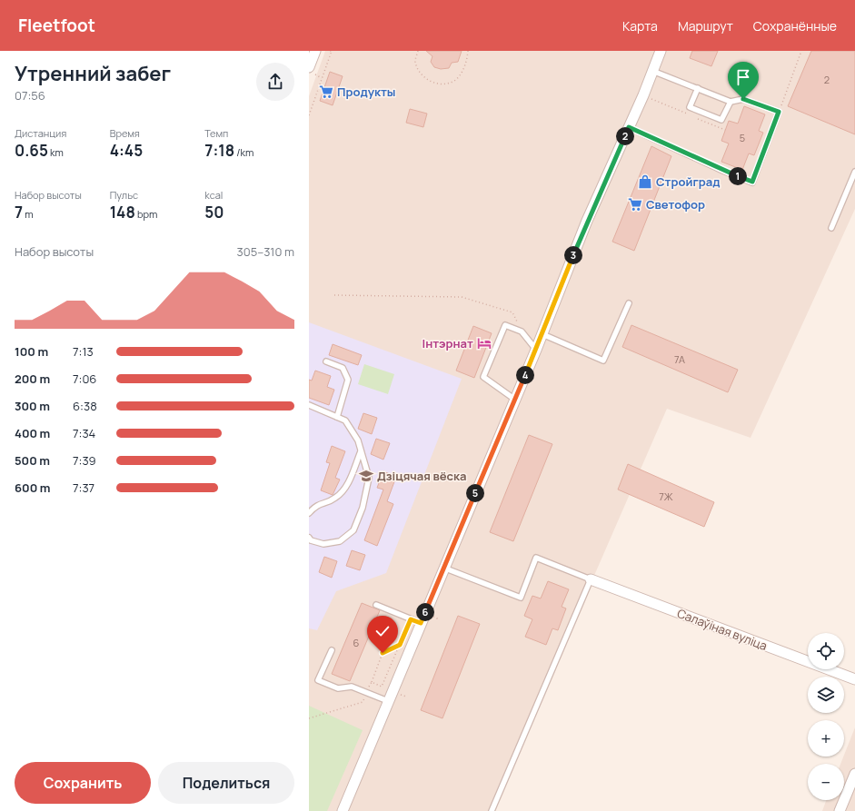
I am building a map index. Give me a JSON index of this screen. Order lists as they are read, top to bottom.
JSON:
{
  "streets": {
    "street": ["Салаўіная вуліца"]
  },
  "places": {
    "supermarket": ["Продукты", "Светофор"],
    "shop": ["Стройград"],
    "hotel": ["Інтэрнат"],
    "school or university": ["Дзіцячая вёска"]
  },
  "house_numbers": [
    "2",
    "5",
    "7А",
    "7Ж",
    "6"
  ],
  "page": {
    "header": "Fleetfoot",
    "nav": ["Карта", "Маршрут", "Сохранённые"],
    "heading": ["Утренний забег", "07:56"],
    "stats": [
      ["Дистанция", "0.65 km"],
      ["Время", "4:45"],
      ["Темп", "7:18 /km"],
      ["Набор высоты", "7 m"],
      ["Пульс", "148 bpm"],
      ["kcal", "50"]
    ],
    "pins": [
      "2",
      "1",
      "3",
      "4",
      "5",
      "6"
    ],
    "chart": ["Набор высоты", "305–310 m"],
    "list": [
      {
        "name": "100 m",
        "note": "7:13"
      },
      {
        "name": "200 m",
        "note": "7:06"
      },
      {
        "name": "300 m",
        "note": "6:38"
      },
      {
        "name": "400 m",
        "note": "7:34"
      },
      {
        "name": "500 m",
        "note": "7:39"
      },
      {
        "name": "600 m",
        "note": "7:37"
      }
    ],
    "map_buttons": ["+", "−"],
    "buttons": ["Сохранить", "Поделиться"]
  }
}
